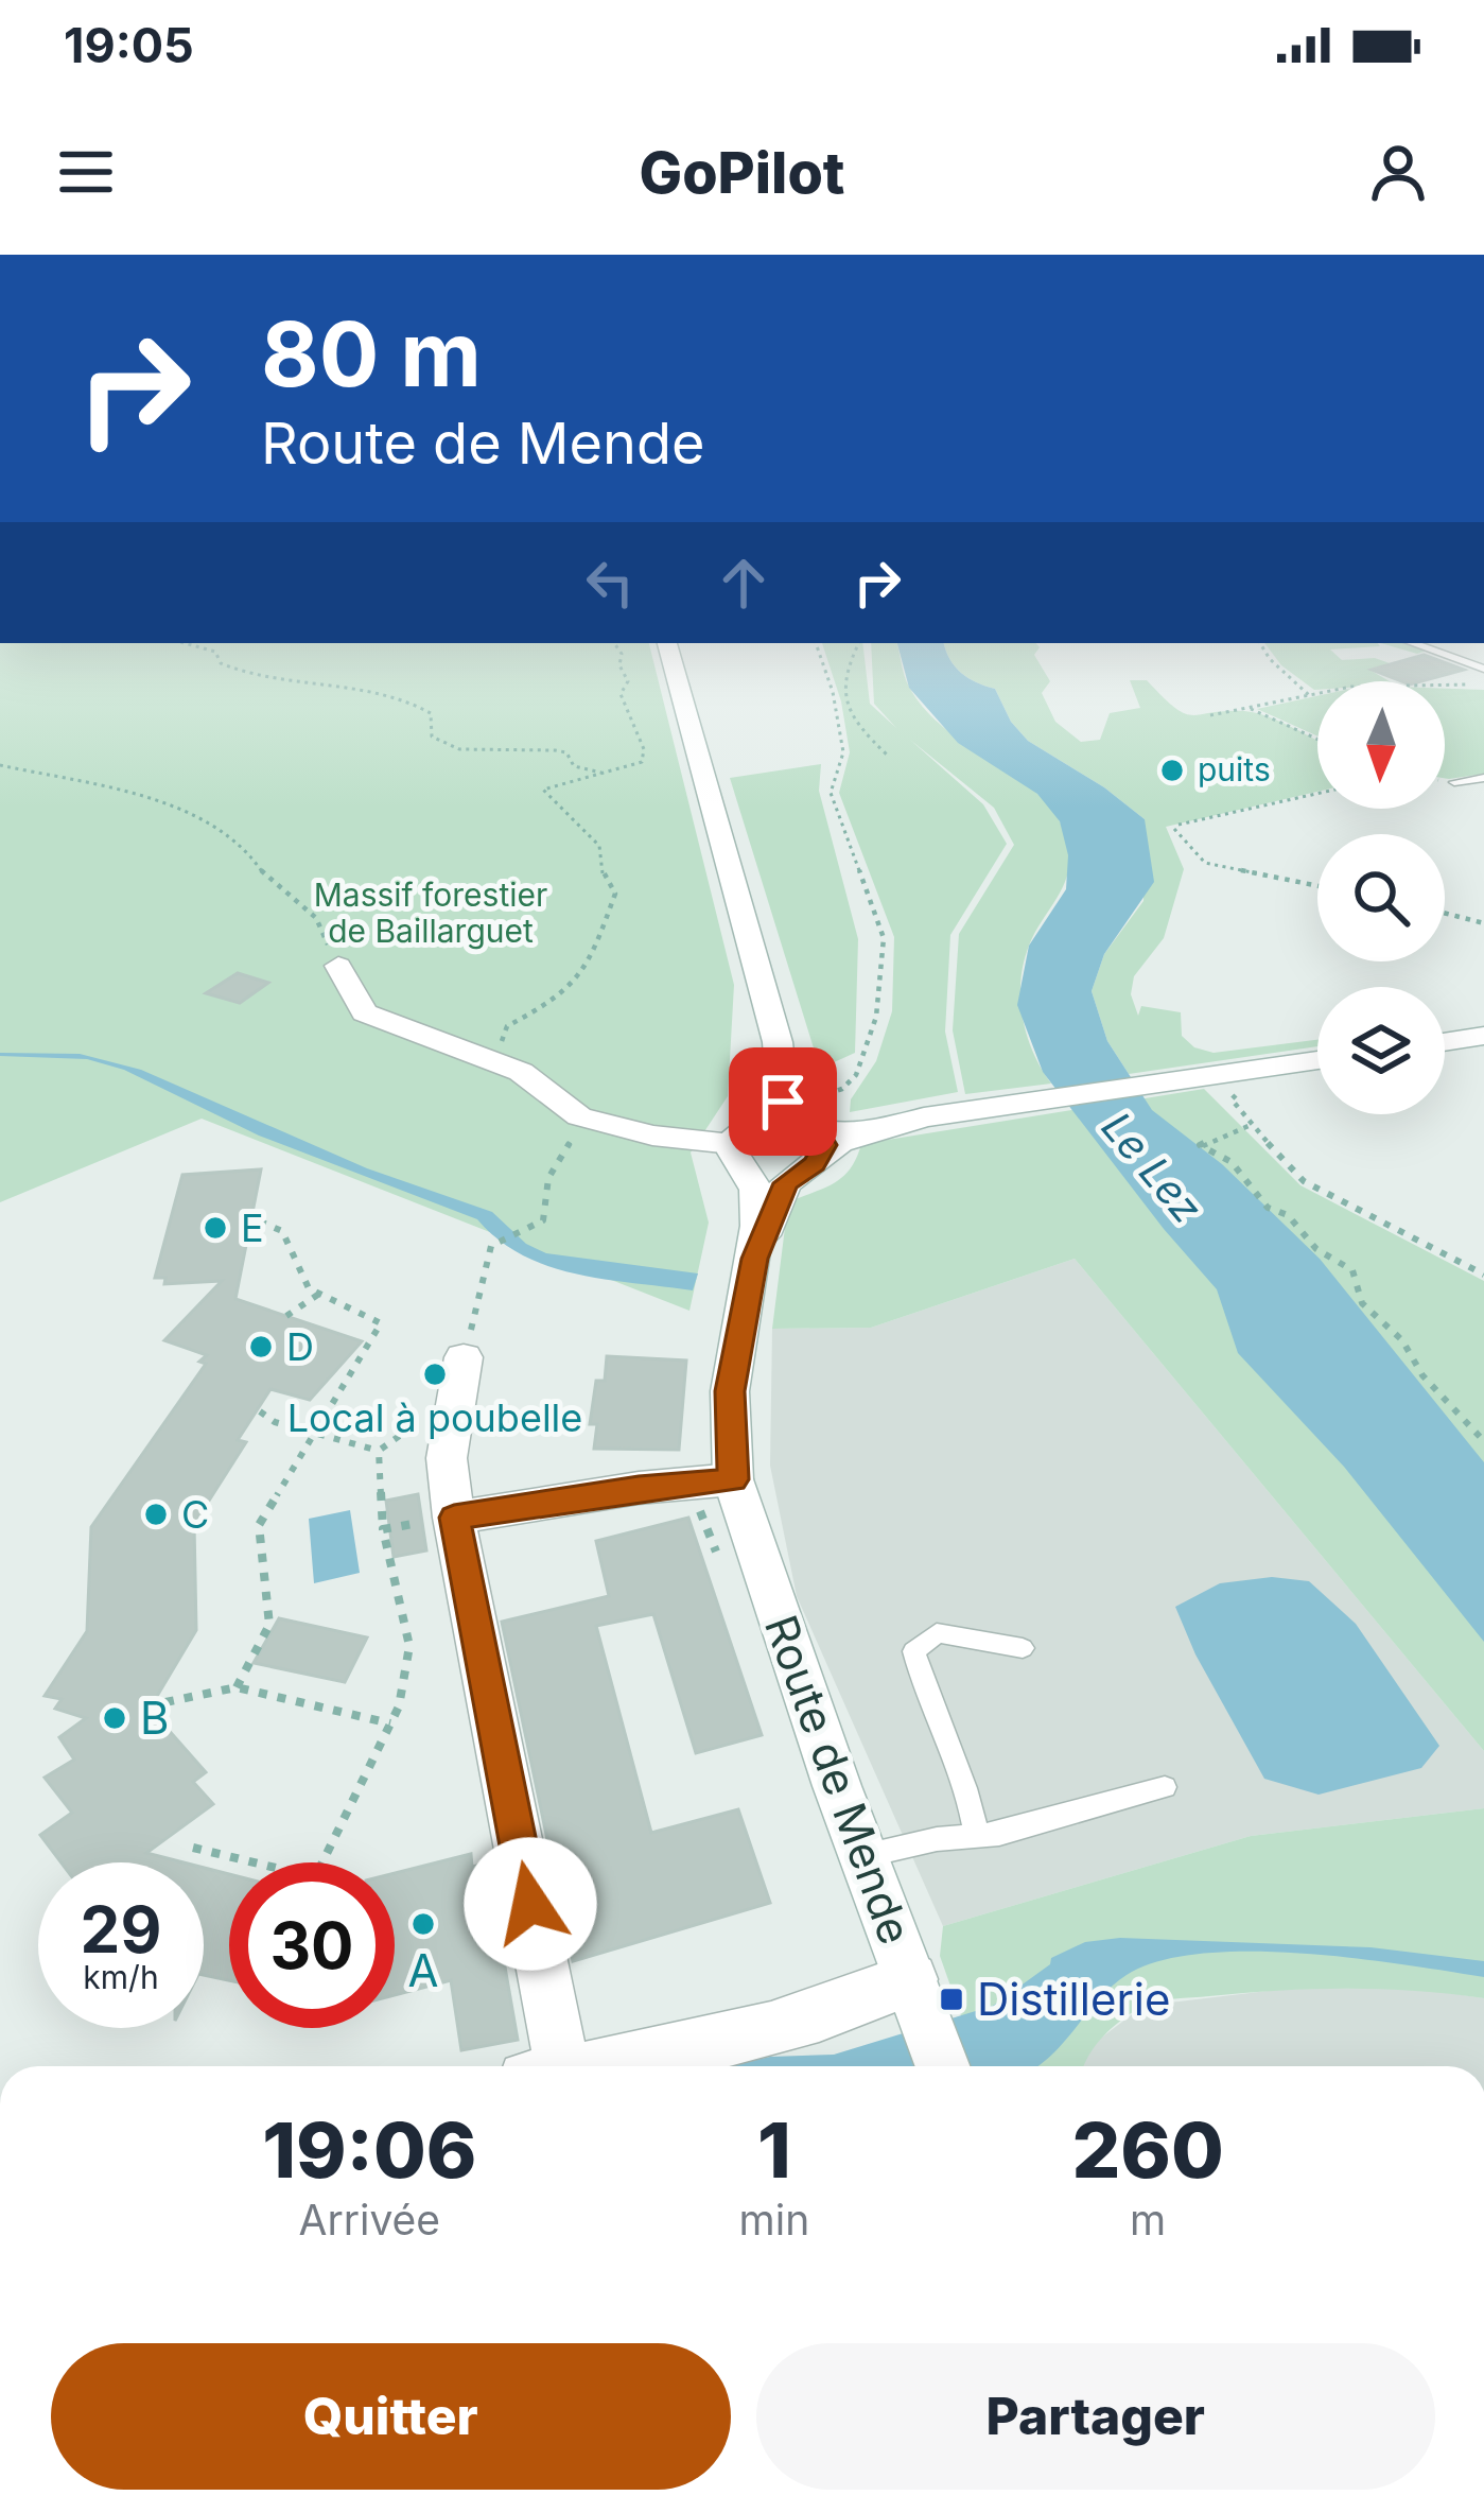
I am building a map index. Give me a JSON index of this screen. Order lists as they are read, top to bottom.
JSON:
{
  "streets": {
    "main road": ["Route de Mende"]
  },
  "water": ["Le Lez"],
  "parks": ["Massif forestier de Baillarguet"],
  "places": {
    "other": [
      "puits",
      "E",
      "D",
      "Local à poubelle",
      "C",
      "B",
      "A"
    ],
    "transit": ["Distillerie"]
  },
  "north": "bottom",
  "page": {
    "status": "19:05",
    "header": "GoPilot",
    "turn": ["80 m", "Route de Mende"],
    "speed": "29 km/h",
    "limit": "30",
    "eta": [
      "19:06",
      "Arrivée",
      "1",
      "min",
      "260",
      "m"
    ],
    "buttons": ["Quitter", "Partager"]
  }
}
